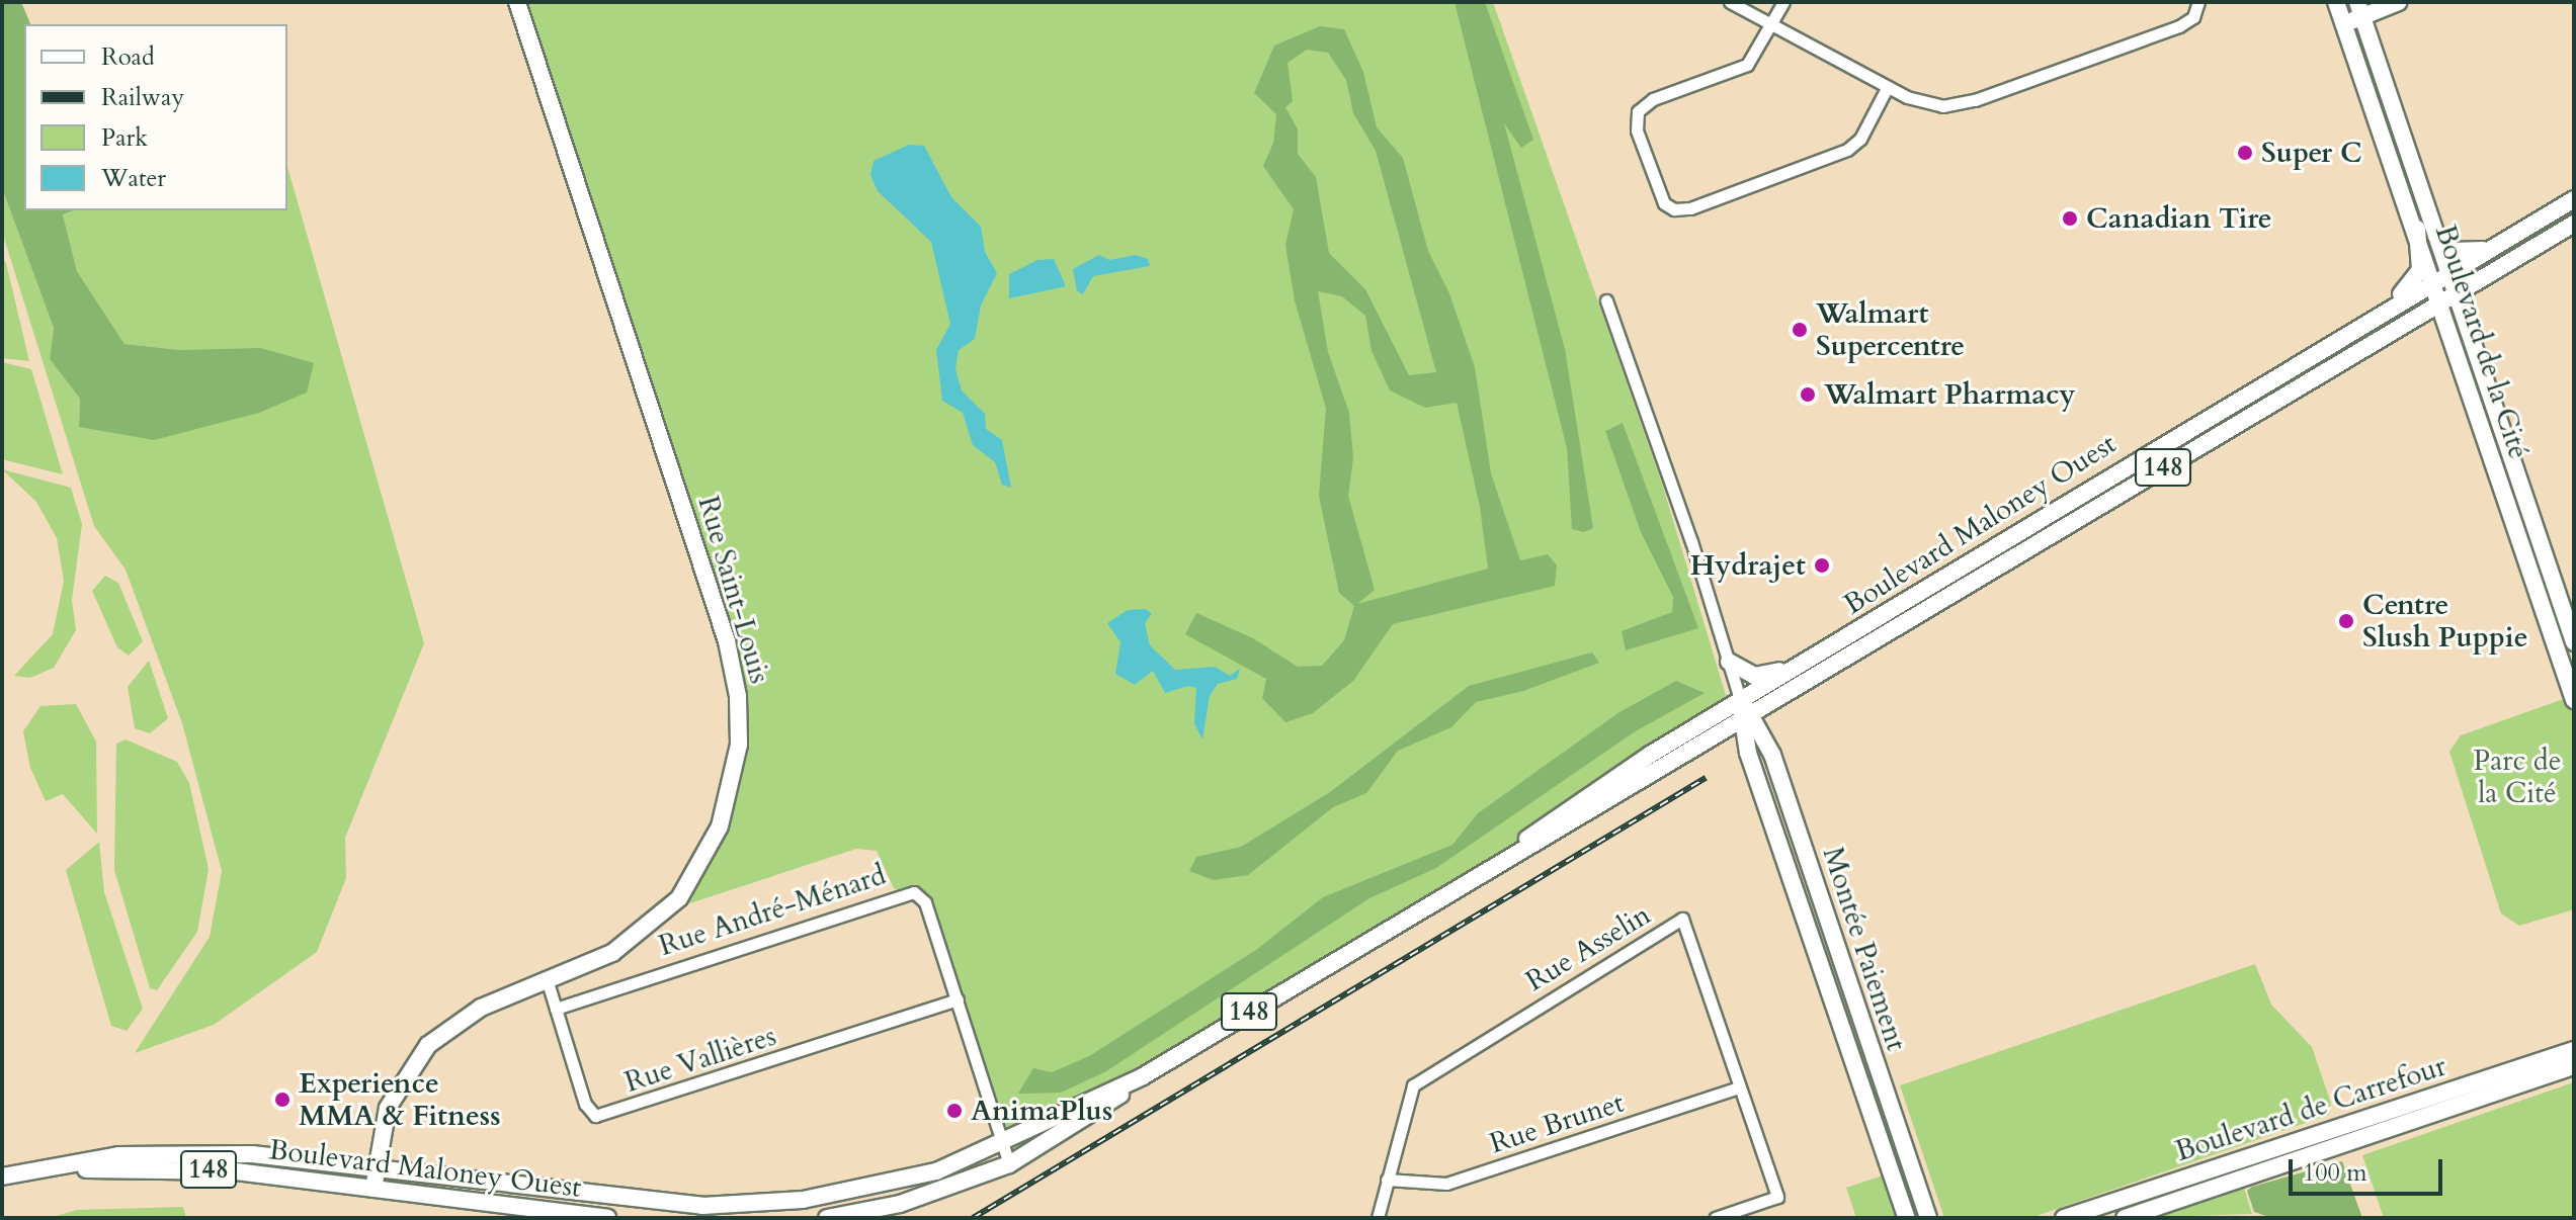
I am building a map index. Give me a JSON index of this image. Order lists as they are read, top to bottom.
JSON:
{
  "streets": {
    "main road": [
      "Boulevard de la Cité",
      "148",
      "Boulevard Maloney Ouest",
      "Rue Saint-Louis",
      "Montée Paiement",
      "Boulevard de Carrefour"
    ],
    "street": [
      "Rue André-Ménard",
      "Rue Asselin",
      "Rue Vallières",
      "Rue Brunet"
    ]
  },
  "crossings": [
    ["Boulevard de la Cité", "Boulevard Maloney Ouest"],
    ["Boulevard Maloney Ouest", "Rue Saint-Louis"],
    ["Boulevard Maloney Ouest", "Rue André-Ménard"],
    ["Boulevard Maloney Ouest", "Montée Paiement"],
    ["Rue Saint-Louis", "Rue Vallières"],
    ["Rue André-Ménard", "Rue Vallières"],
    ["Rue Asselin", "Rue Brunet"]
  ],
  "parks": ["Parc de la Cité"],
  "places": [
    "Super C",
    "Canadian Tire",
    "Walmart Supercentre",
    "Walmart Pharmacy",
    "Hydrajet",
    "Centre Slush Puppie",
    "Experience MMA & Fitness",
    "AnimaPlus"
  ],
  "legend": [
    "Road",
    "Railway",
    "Park",
    "Water"
  ],
  "scale_bar": "100 m"
}
